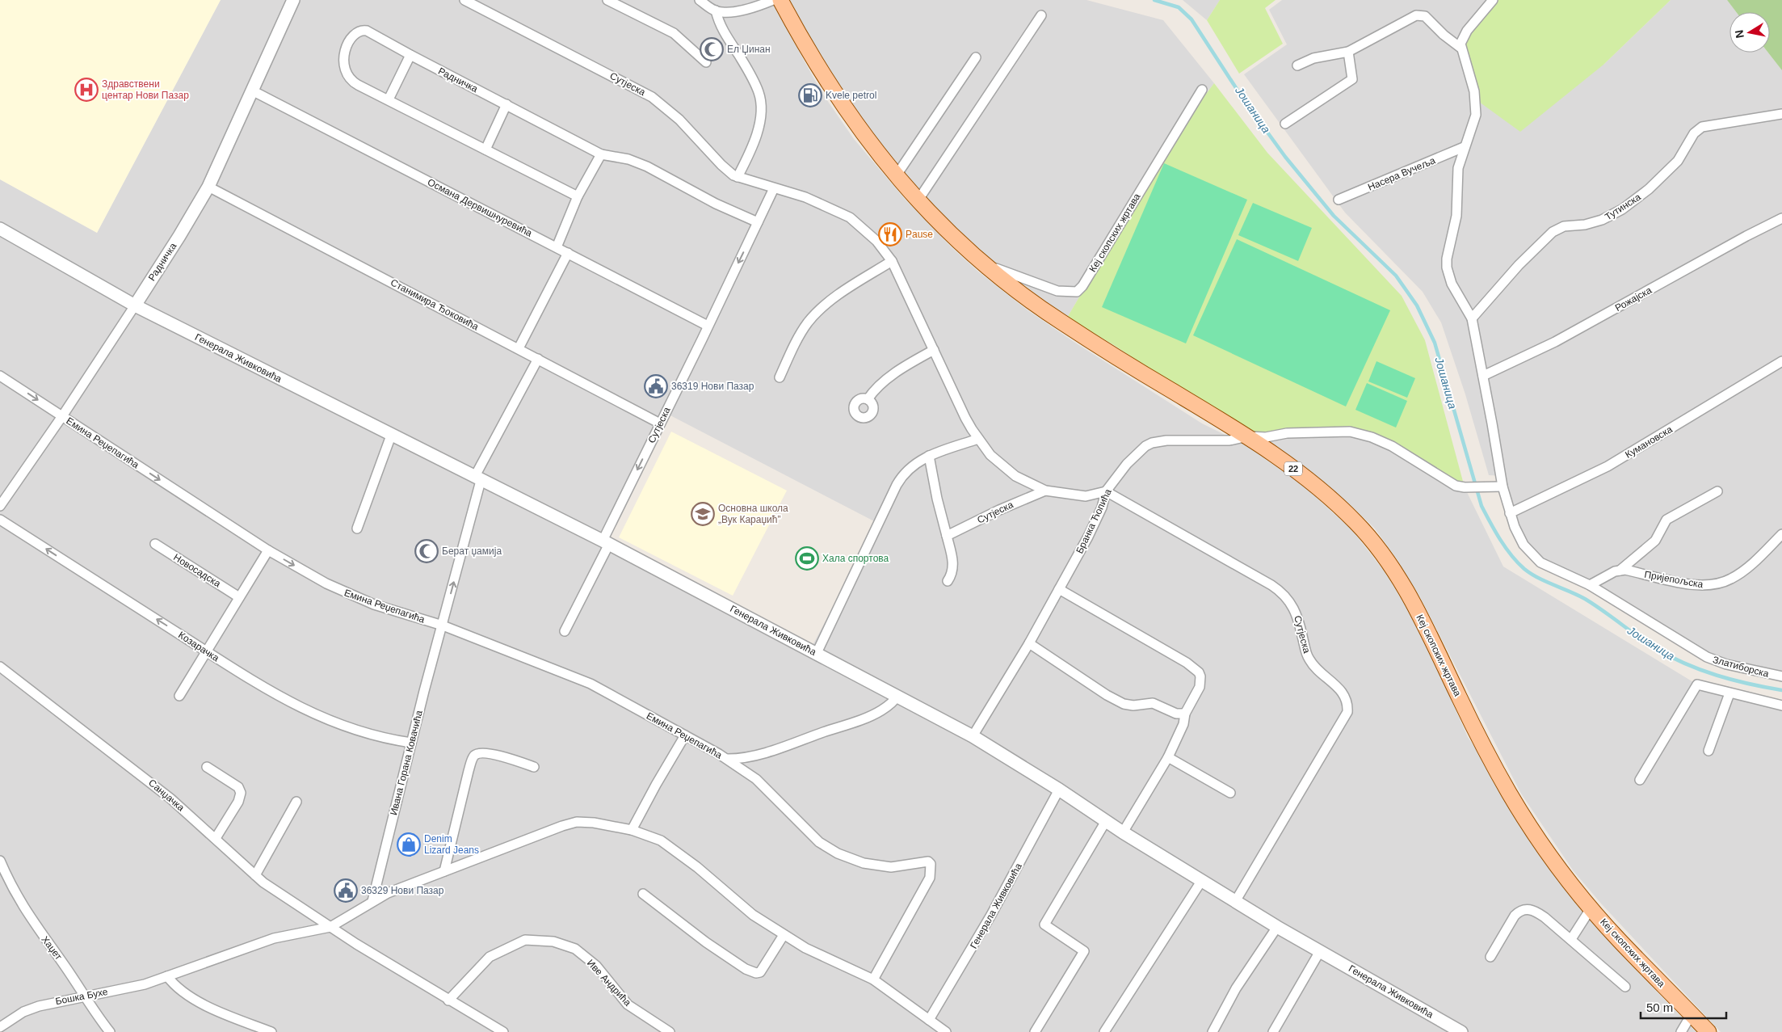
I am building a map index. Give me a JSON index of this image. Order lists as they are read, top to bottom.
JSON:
{
  "streets": {
    "main road": ["Кеј скопских жртава", "22"],
    "street": [
      "Радничка",
      "Сутјеска",
      "Насера Вучеља",
      "Тутинска",
      "Османа Дервишнуревића",
      "Рожајска",
      "Станимира Ђоковића",
      "Генерала Живковића",
      "Кумановска",
      "Емина Реџепагића",
      "Бранка Ћопића",
      "Новосадска",
      "Пријепољска",
      "Козарачка",
      "Златиборска",
      "Ивана Горана Ковачића",
      "Санџачка",
      "Хаџет",
      "Иве Андрића",
      "Бошка Бухе"
    ]
  },
  "crossings": [
    ["Радничка", "Османа Дервишнуревића"],
    ["Радничка", "Станимира Ђоковића"],
    ["Радничка", "Генерала Живковића"],
    ["Радничка", "Емина Реџепагића"],
    ["Сутјеска", "Османа Дервишнуревића"],
    ["Сутјеска", "Станимира Ђоковића"],
    ["Сутјеска", "Генерала Живковића"],
    ["Сутјеска", "Бранка Ћопића"],
    ["Кеј скопских жртава", "Бранка Ћопића"],
    ["Генерала Живковића", "Емина Реџепагића"],
    ["Генерала Живковића", "Бранка Ћопића"],
    ["Емина Реџепагића", "Ивана Горана Ковачића"],
    ["Пријепољска", "Златиборска"],
    ["Козарачка", "Ивана Горана Ковачића"],
    ["Санџачка", "Бошка Бухе"],
    ["Хаџет", "Бошка Бухе"]
  ],
  "one_way": ["Емина Реџепагића", "Козарачка"],
  "water": ["Јошаница"],
  "places": {
    "mosque": ["Ел Џинан", "Берат џамија"],
    "hospital": ["Здравствени центар Нови Пазар"],
    "fuel station": ["Kvele petrol"],
    "restaurant": ["Pause"],
    "public building": ["36319 Нови Пазар", "36329 Нови Пазар"],
    "school or university": ["Основна школа „Вук Караџић”"],
    "sports": ["Хала спортова"],
    "shop": ["Denim Lizard Jeans"]
  },
  "scale_bar": "50 m",
  "north": "left"
}
